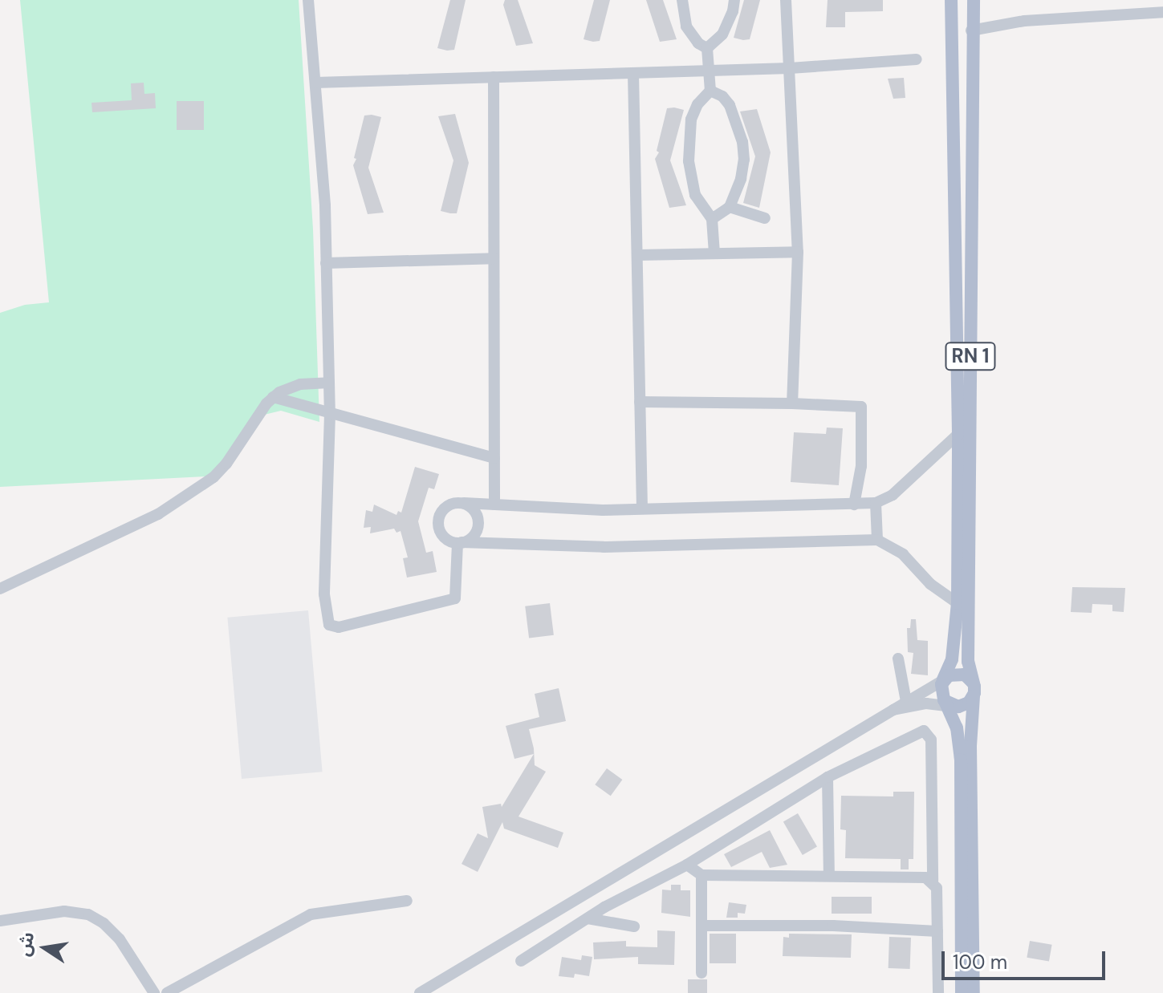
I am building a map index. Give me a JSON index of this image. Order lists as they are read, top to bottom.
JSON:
{
  "streets": {
    "main road": ["RN 1"]
  },
  "scale_bar": "100 m",
  "north": "left"
}
